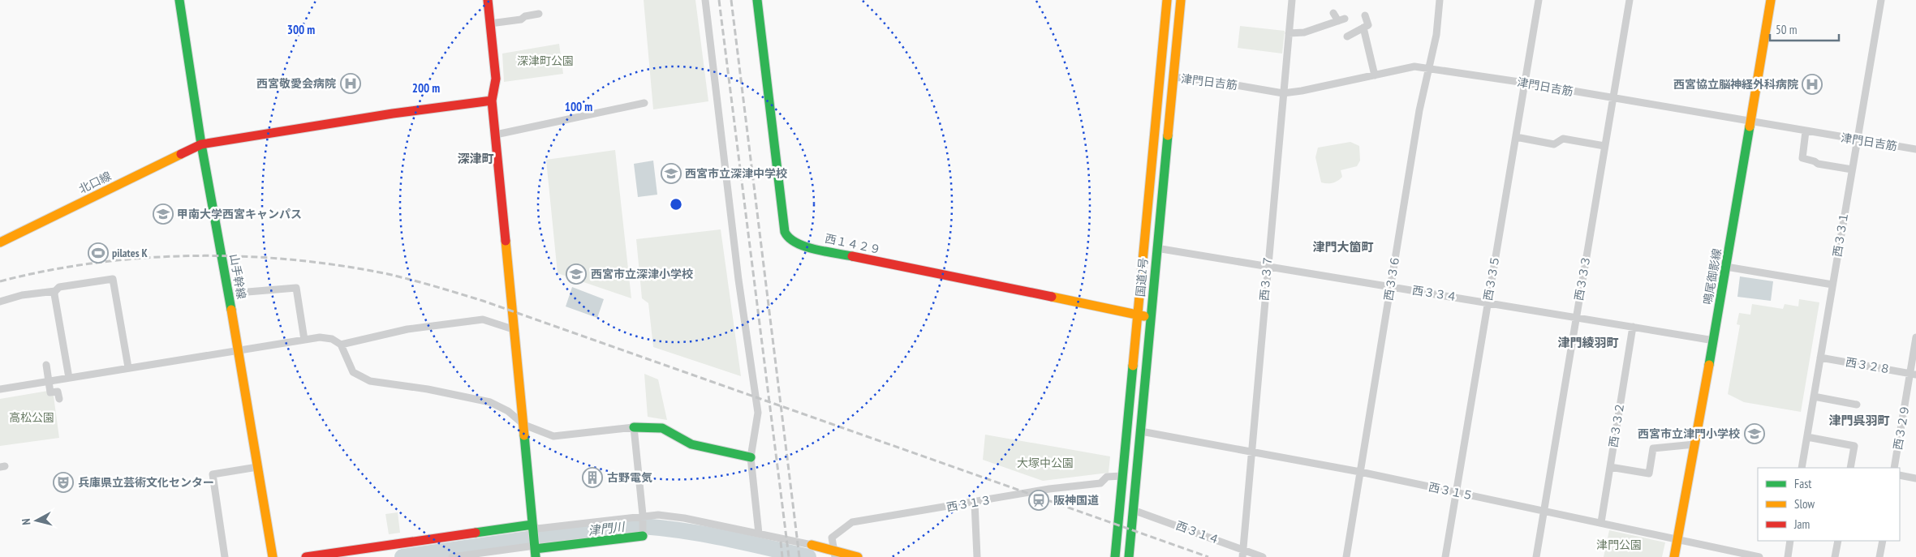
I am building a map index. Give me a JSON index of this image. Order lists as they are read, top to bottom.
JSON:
{
  "streets": {
    "main road": [
      "北口線",
      "西１４２９",
      "山手幹線",
      "鳴尾御影線",
      "国道2号"
    ],
    "street": [
      "津門日吉筋",
      "西３３１",
      "西３３７",
      "西３３６",
      "西３３５",
      "西３３３",
      "西３３４",
      "西３２８",
      "西３３２",
      "西３２９",
      "西３１５",
      "西３１３",
      "西３１４"
    ]
  },
  "crossings": [
    ["津門日吉筋", "西３３１"],
    ["津門日吉筋", "鳴尾御影線"],
    ["津門日吉筋", "国道2号"],
    ["津門日吉筋", "西３３７"],
    ["津門日吉筋", "西３３６"],
    ["津門日吉筋", "西３３５"],
    ["津門日吉筋", "西３３３"],
    ["北口線", "山手幹線"],
    ["西３３１", "西３２８"],
    ["西１４２９", "国道2号"],
    ["鳴尾御影線", "西３３４"],
    ["鳴尾御影線", "西３１５"],
    ["国道2号", "西３３４"],
    ["国道2号", "西３１５"],
    ["国道2号", "西３１３"],
    ["国道2号", "西３１４"],
    ["西３３７", "西３３４"],
    ["西３３７", "西３１５"],
    ["西３３７", "西３１４"],
    ["西３３６", "西３３４"],
    ["西３３６", "西３１５"],
    ["西３３５", "西３３４"],
    ["西３３５", "西３１５"],
    ["西３３３", "西３３４"],
    ["西３３３", "西３１５"],
    ["西３３４", "西３３２"],
    ["西３２８", "西３２９"],
    ["西３３２", "西３１５"]
  ],
  "districts": [
    "深津町",
    "津門大箇町",
    "津門綾羽町",
    "津門呉羽町"
  ],
  "water": ["津門川"],
  "parks": [
    "深津町公園",
    "高松公園",
    "大塚中公園",
    "津門公園"
  ],
  "places": {
    "hospital": ["西宮敬愛会病院", "西宮協立脳神経外科病院"],
    "school or university": [
      "西宮市立深津中学校",
      "甲南大学西宮キャンパス",
      "西宮市立深津小学校",
      "西宮市立津門小学校"
    ],
    "sports": ["pilates K"],
    "building": ["古野電気"],
    "theatre": ["兵庫県立芸術文化センター"],
    "station": ["阪神国道"]
  },
  "legend": ["Fast", "Slow", "Jam"],
  "scale_bar": "50 m",
  "north": "left",
  "rings": ["300 m", "200 m", "100 m"]
}
